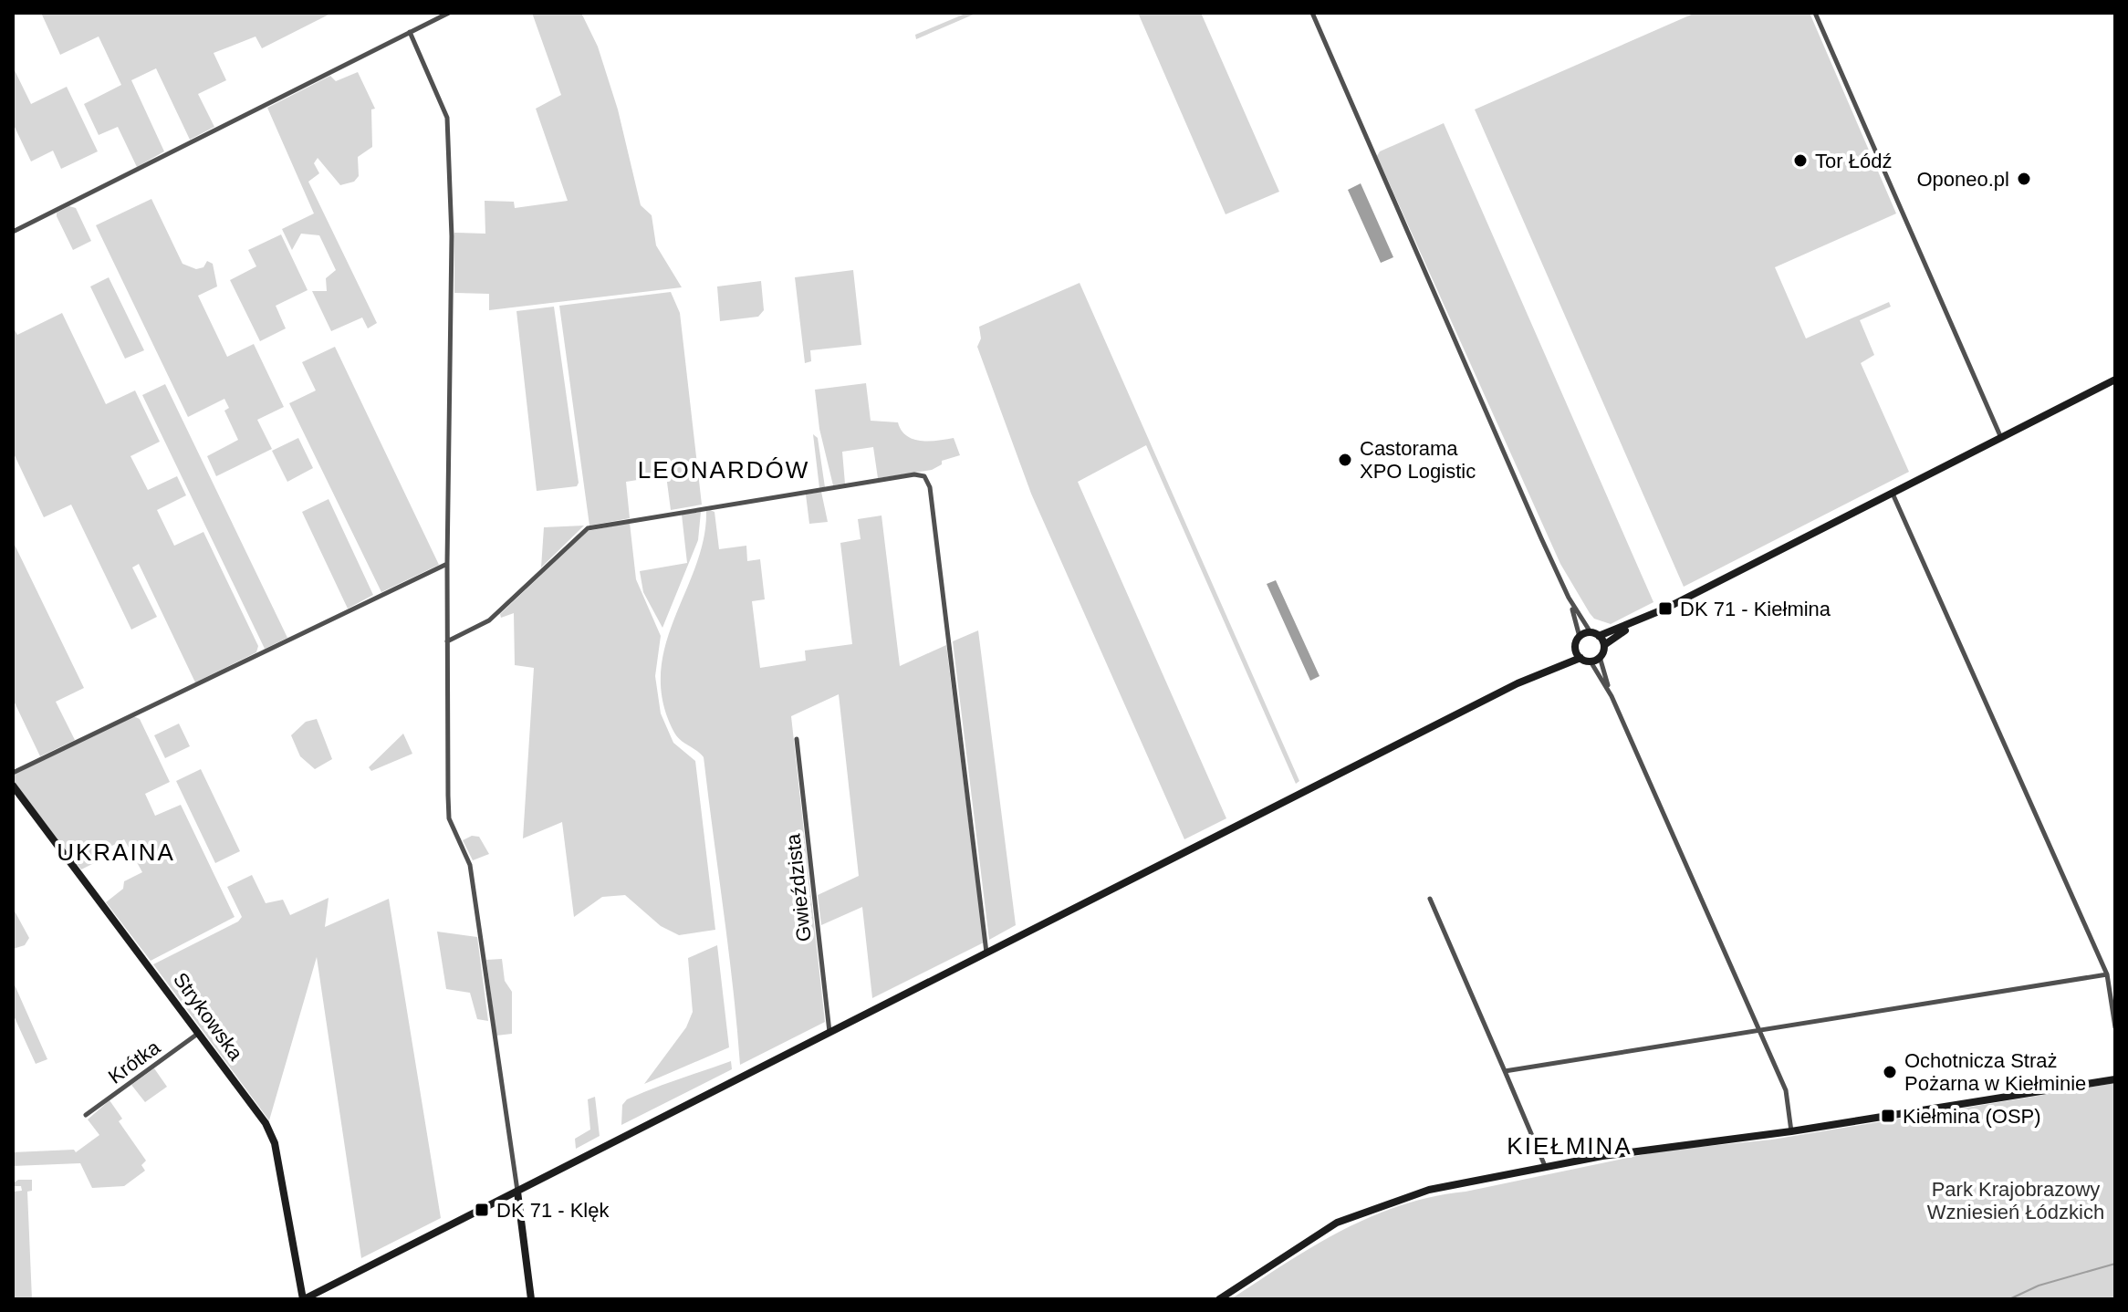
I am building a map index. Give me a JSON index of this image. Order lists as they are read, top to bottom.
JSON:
{
  "streets": {
    "main road": ["Strykowska"],
    "street": ["Gwieździsta", "Krótka"]
  },
  "crossings": [
    ["Strykowska", "Krótka"]
  ],
  "districts": ["LEONARDÓW", "UKRAINA", "KIEŁMINA"],
  "parks": ["Park Krajobrazowy Wzniesień Łódzkich"],
  "places": {
    "other": [
      "Tor Łódź",
      "Oponeo.pl",
      "Castorama XPO Logistic",
      "Ochotnicza Straż Pożarna w Kiełminie"
    ],
    "transit": ["DK 71 - Kiełmina", "Kiełmina (OSP)", "DK 71 - Klęk"]
  }
}
